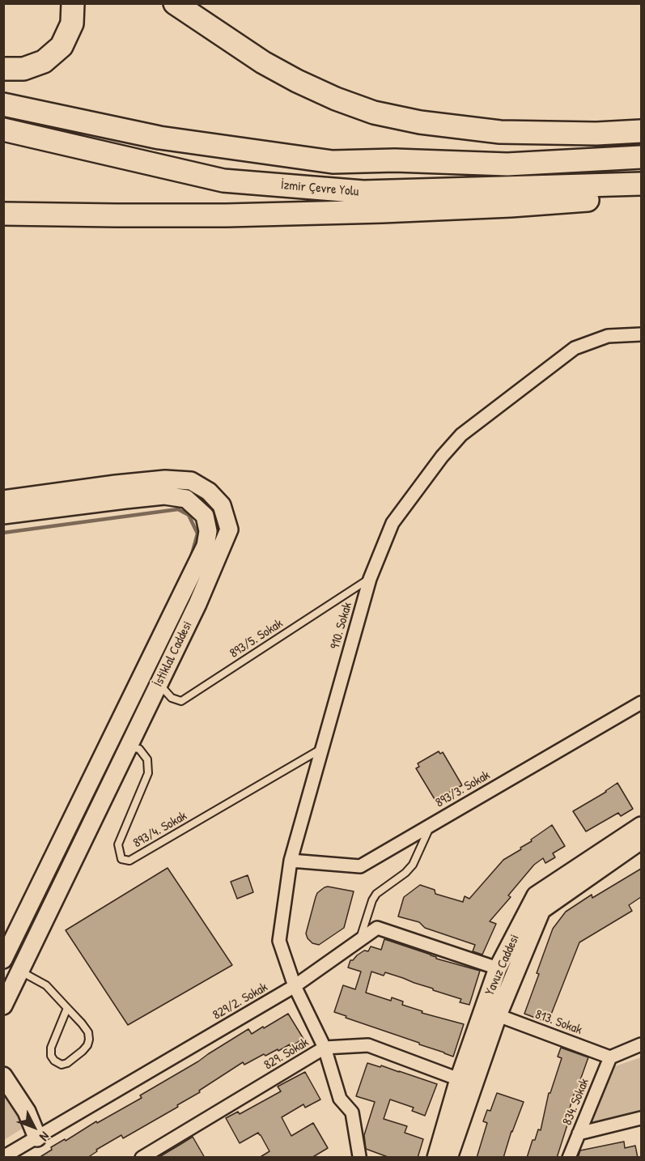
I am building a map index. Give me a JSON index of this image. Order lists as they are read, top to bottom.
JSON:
{
  "streets": {
    "highway": ["İzmir Çevre Yolu"],
    "main road": ["İstiklal Caddesi", "Yavuz Caddesi"],
    "street": [
      "910. Sokak",
      "893/3. Sokak",
      "829/2. Sokak",
      "813. Sokak",
      "829. Sokak",
      "834. Sokak"
    ],
    "lane": ["893/5. Sokak", "893/4. Sokak"]
  },
  "crossings": [
    ["910. Sokak", "893/5. Sokak"],
    ["910. Sokak", "893/3. Sokak"],
    ["910. Sokak", "893/4. Sokak"],
    ["910. Sokak", "829/2. Sokak"],
    ["910. Sokak", "829. Sokak"],
    ["893/5. Sokak", "İstiklal Caddesi"],
    ["İstiklal Caddesi", "893/4. Sokak"],
    ["Yavuz Caddesi", "829/2. Sokak"],
    ["Yavuz Caddesi", "813. Sokak"],
    ["Yavuz Caddesi", "829. Sokak"],
    ["813. Sokak", "834. Sokak"]
  ],
  "north": "bottom right"
}
